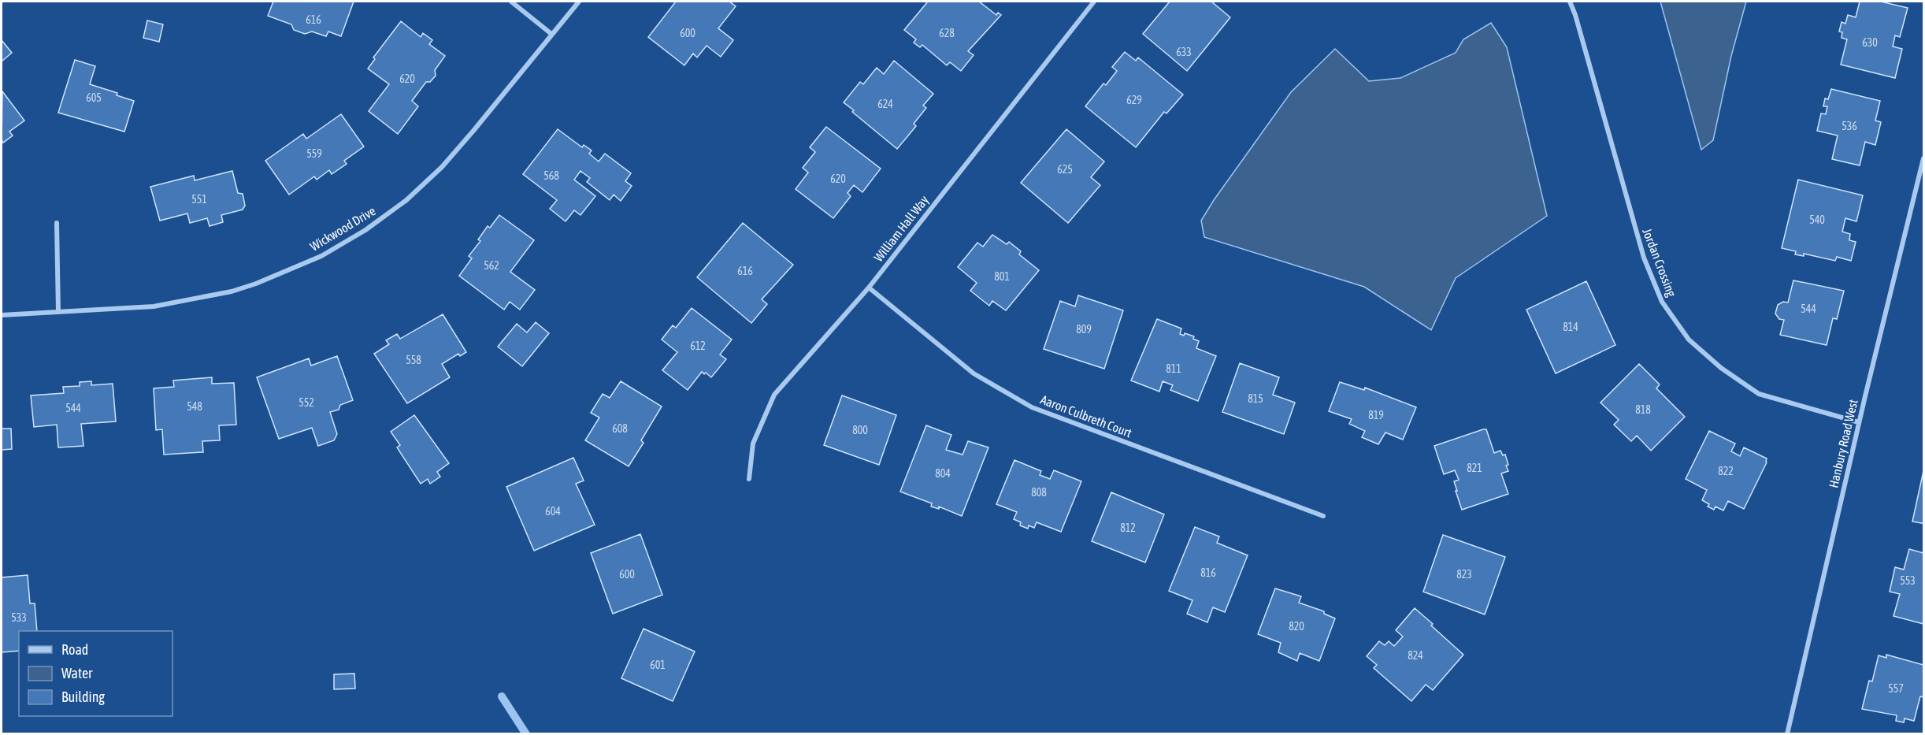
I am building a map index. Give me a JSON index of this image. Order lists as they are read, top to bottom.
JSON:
{
  "streets": {
    "street": [
      "Wickwood Drive",
      "William Hall Way",
      "Jordan Crossing",
      "Aaron Culbreth Court",
      "Hanbury Road West"
    ]
  },
  "crossings": [
    ["William Hall Way", "Aaron Culbreth Court"],
    ["Jordan Crossing", "Hanbury Road West"]
  ],
  "house_numbers": [
    "616",
    "600",
    "628",
    "630",
    "633",
    "620",
    "605",
    "629",
    "624",
    "536",
    "559",
    "625",
    "568",
    "620",
    "551",
    "540",
    "562",
    "616",
    "801",
    "544",
    "814",
    "809",
    "612",
    "558",
    "811",
    "815",
    "552",
    "548",
    "544",
    "818",
    "819",
    "608",
    "800",
    "821",
    "822",
    "804",
    "808",
    "604",
    "812",
    "816",
    "600",
    "823",
    "553",
    "533",
    "820",
    "824",
    "601",
    "557"
  ],
  "legend": ["Road", "Water", "Building"]
}
